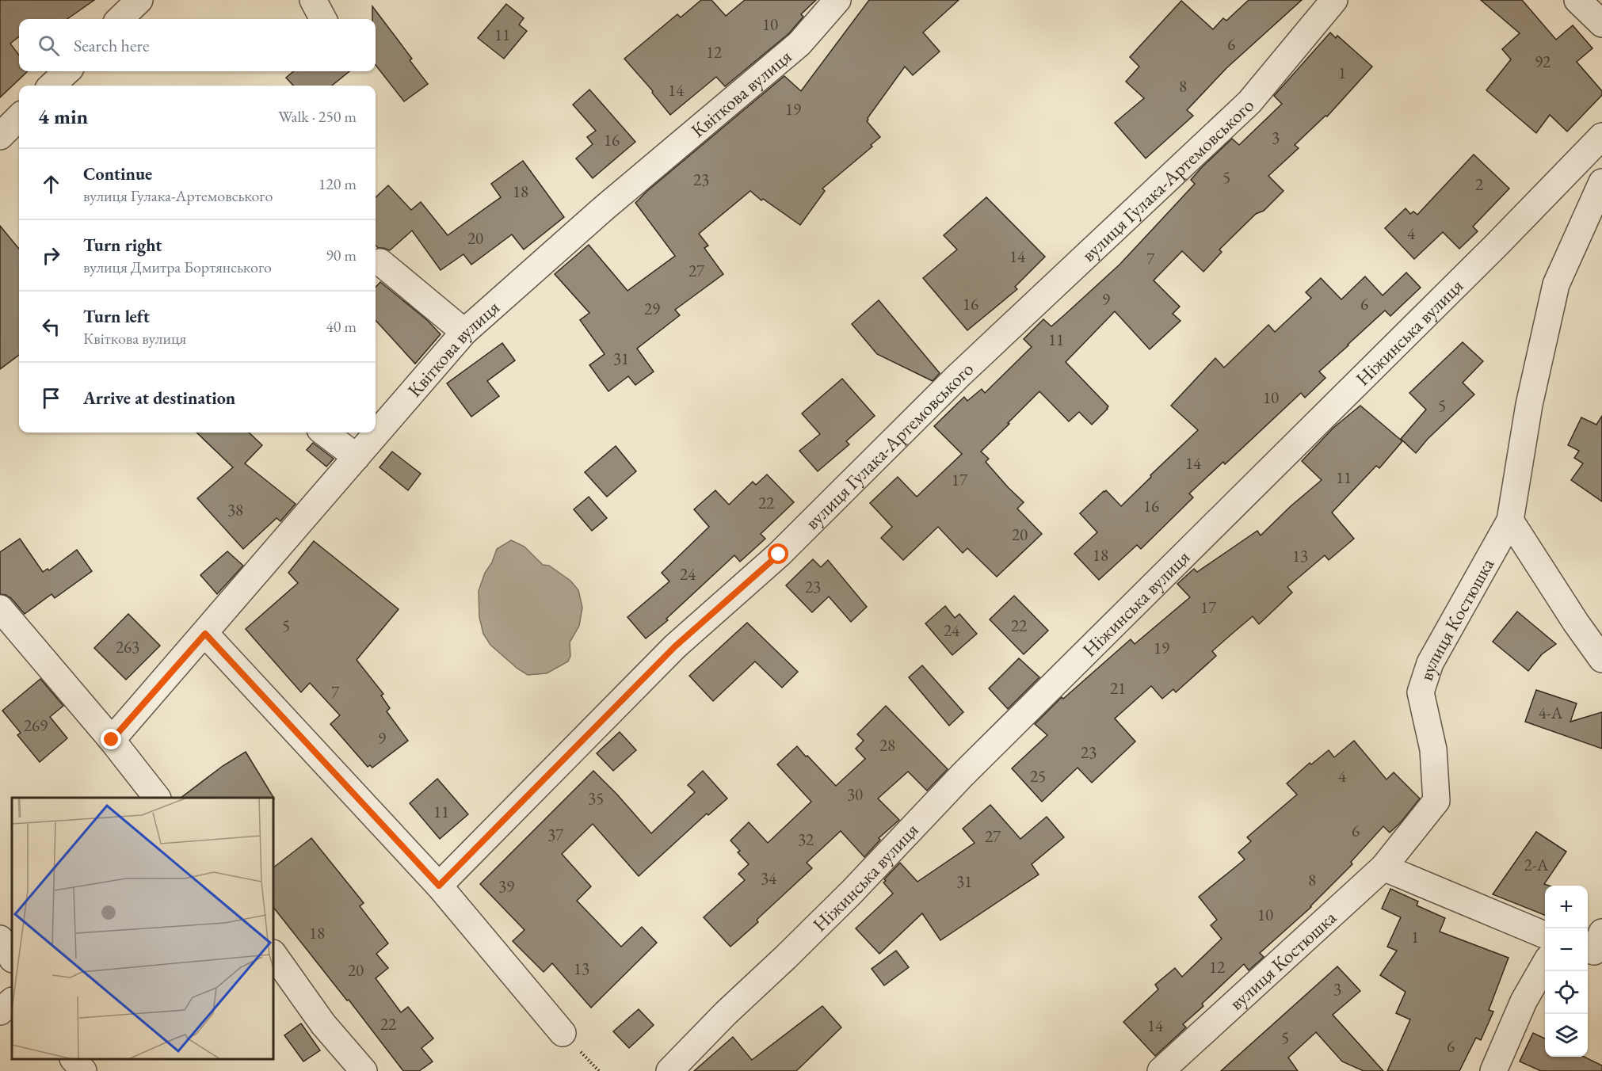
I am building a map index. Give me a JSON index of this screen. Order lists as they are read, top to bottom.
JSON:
{
  "streets": {
    "street": [
      "Квіткова вулиця",
      "вулиця Гулака-Артемовського",
      "Ніжинська вулиця",
      "вулиця Костюшка"
    ]
  },
  "house_numbers": [
    "10",
    "11",
    "6",
    "12",
    "92",
    "1",
    "8",
    "14",
    "19",
    "3",
    "16",
    "5",
    "23",
    "2",
    "18",
    "4",
    "20",
    "14",
    "7",
    "27",
    "9",
    "16",
    "6",
    "29",
    "11",
    "31",
    "10",
    "5",
    "14",
    "11",
    "17",
    "22",
    "16",
    "38",
    "20",
    "18",
    "13",
    "24",
    "23",
    "17",
    "5",
    "22",
    "24",
    "263",
    "19",
    "21",
    "7",
    "4-А",
    "269",
    "9",
    "28",
    "23",
    "25",
    "4",
    "30",
    "35",
    "11",
    "6",
    "37",
    "27",
    "32",
    "2-А",
    "34",
    "8",
    "31",
    "39",
    "10",
    "18",
    "1",
    "12",
    "13",
    "20",
    "3",
    "22",
    "14",
    "5",
    "6"
  ],
  "page": {
    "search": "Search here",
    "heading": ["4 min", "Walk · 250 m"],
    "list": [
      ["Continue", "вулиця Гулака-Артемовського", "120 m"],
      ["Turn right", "вулиця Дмитра Бортянського", "90 m"],
      ["Turn left", "Квіткова вулиця", "40 m"],
      "Arrive at destination"
    ],
    "map_buttons": ["+", "−"]
  }
}
